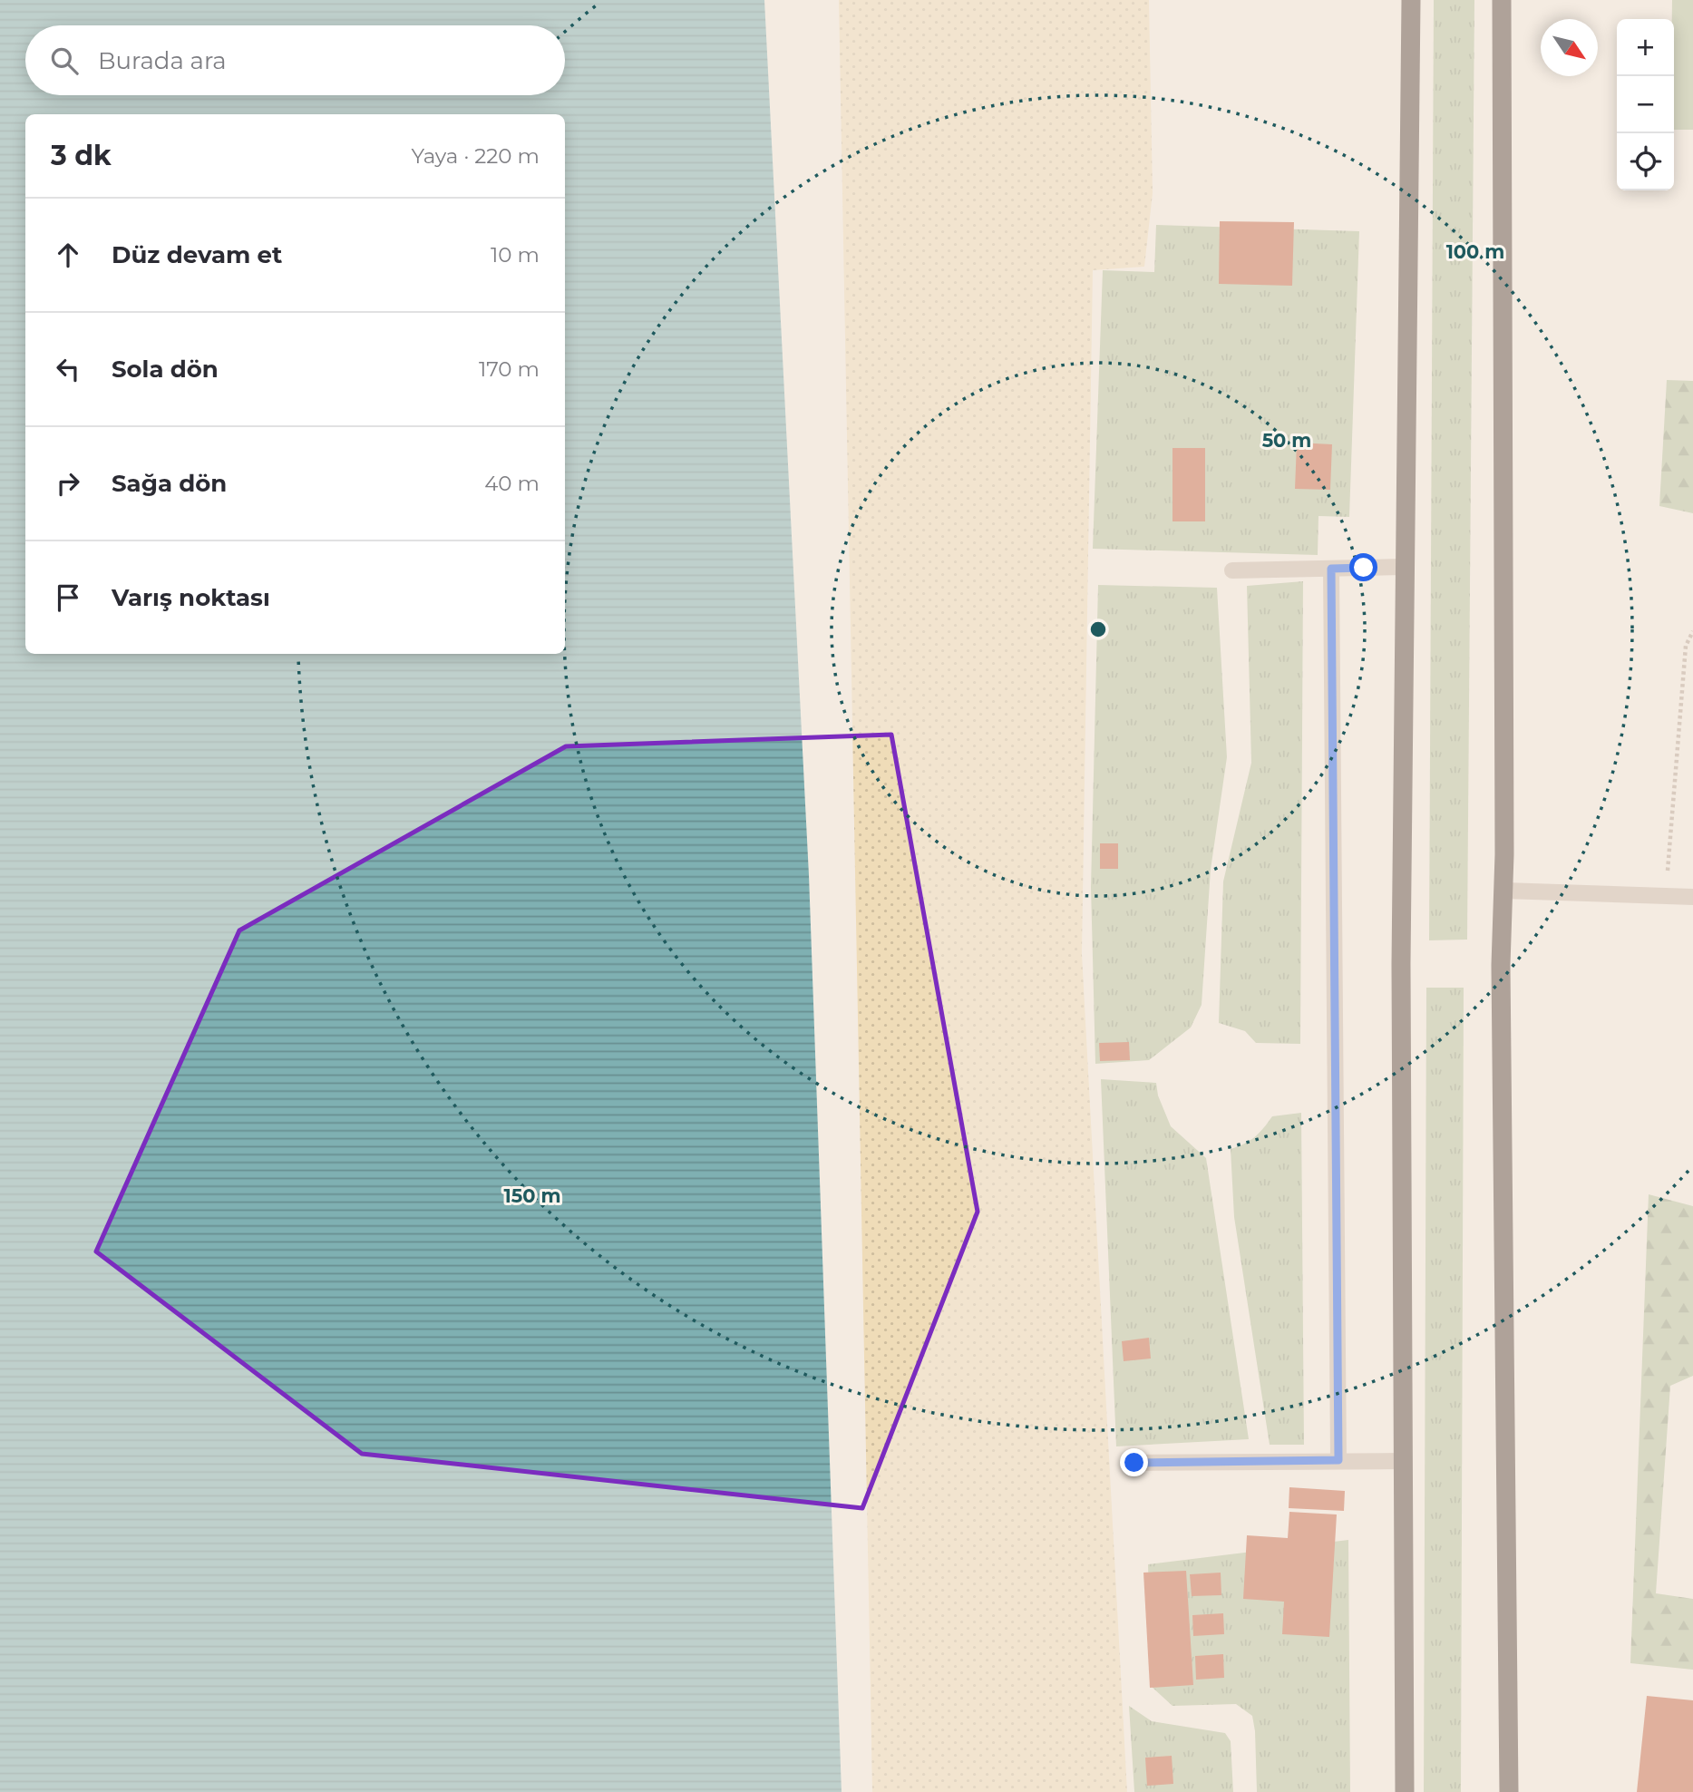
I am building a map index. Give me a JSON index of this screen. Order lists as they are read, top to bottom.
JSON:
{
  "north": "bottom right",
  "page": {
    "map_buttons": ["+", "−"],
    "search": "Burada ara",
    "heading": ["3 dk", "Yaya · 220 m"],
    "list": [
      ["Düz devam et", "10 m"],
      ["Sola dön", "170 m"],
      ["Sağa dön", "40 m"],
      "Varış noktası"
    ]
  },
  "rings": ["100 m", "50 m", "150 m"]
}
